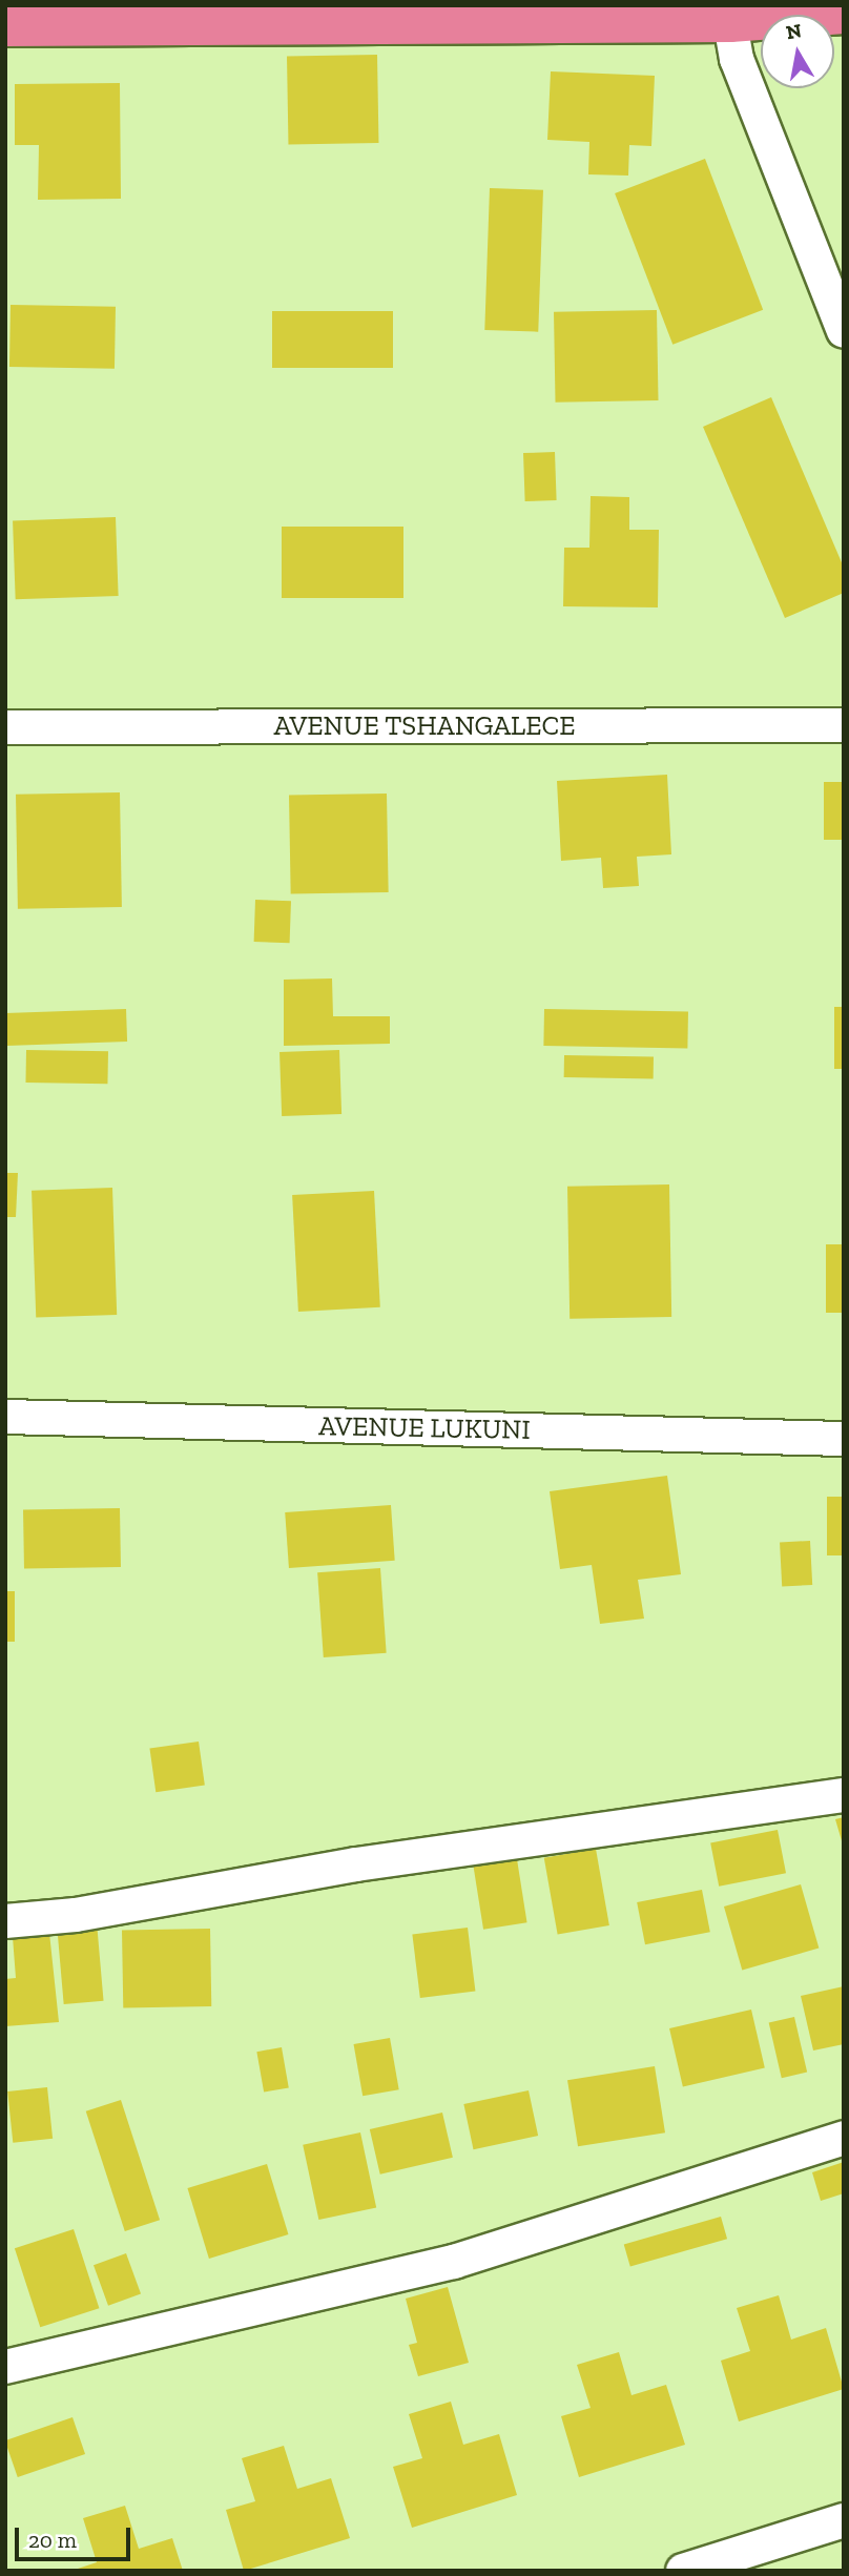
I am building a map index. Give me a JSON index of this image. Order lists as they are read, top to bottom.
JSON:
{
  "streets": {
    "street": ["AVENUE TSHANGALECE", "AVENUE LUKUNI"]
  },
  "scale_bar": "20 m",
  "north": "top"
}
